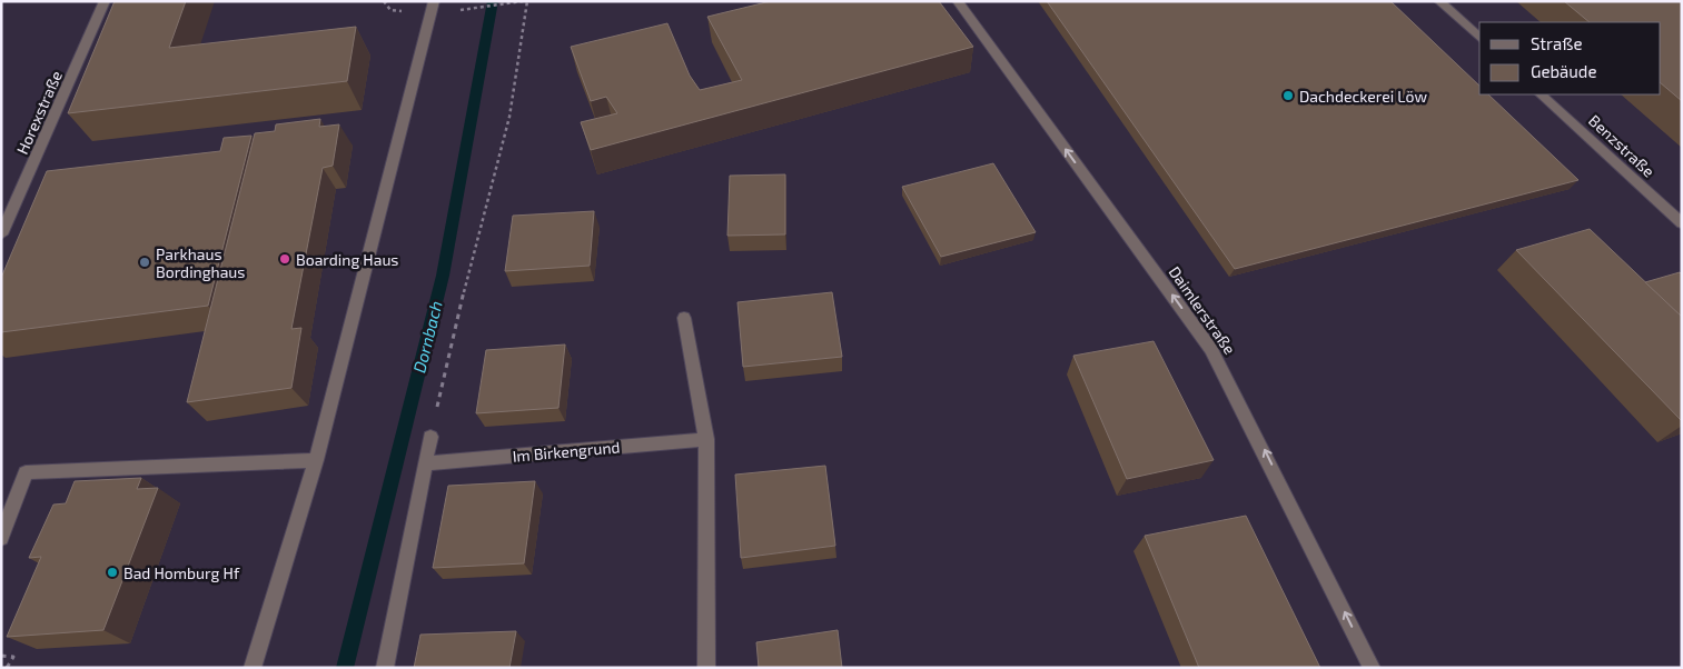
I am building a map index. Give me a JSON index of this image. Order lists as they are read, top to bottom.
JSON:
{
  "streets": {
    "street": [
      "Horexstraße",
      "Benzstraße",
      "Daimlerstraße",
      "Im Birkengrund"
    ]
  },
  "one_way": ["Daimlerstraße"],
  "water": ["Dornbach"],
  "places": [
    "Dachdeckerei Löw",
    "Boarding Haus",
    "Parkhaus Bordinghaus",
    "Bad Homburg Hf"
  ],
  "legend": ["Straße", "Gebäude"]
}
